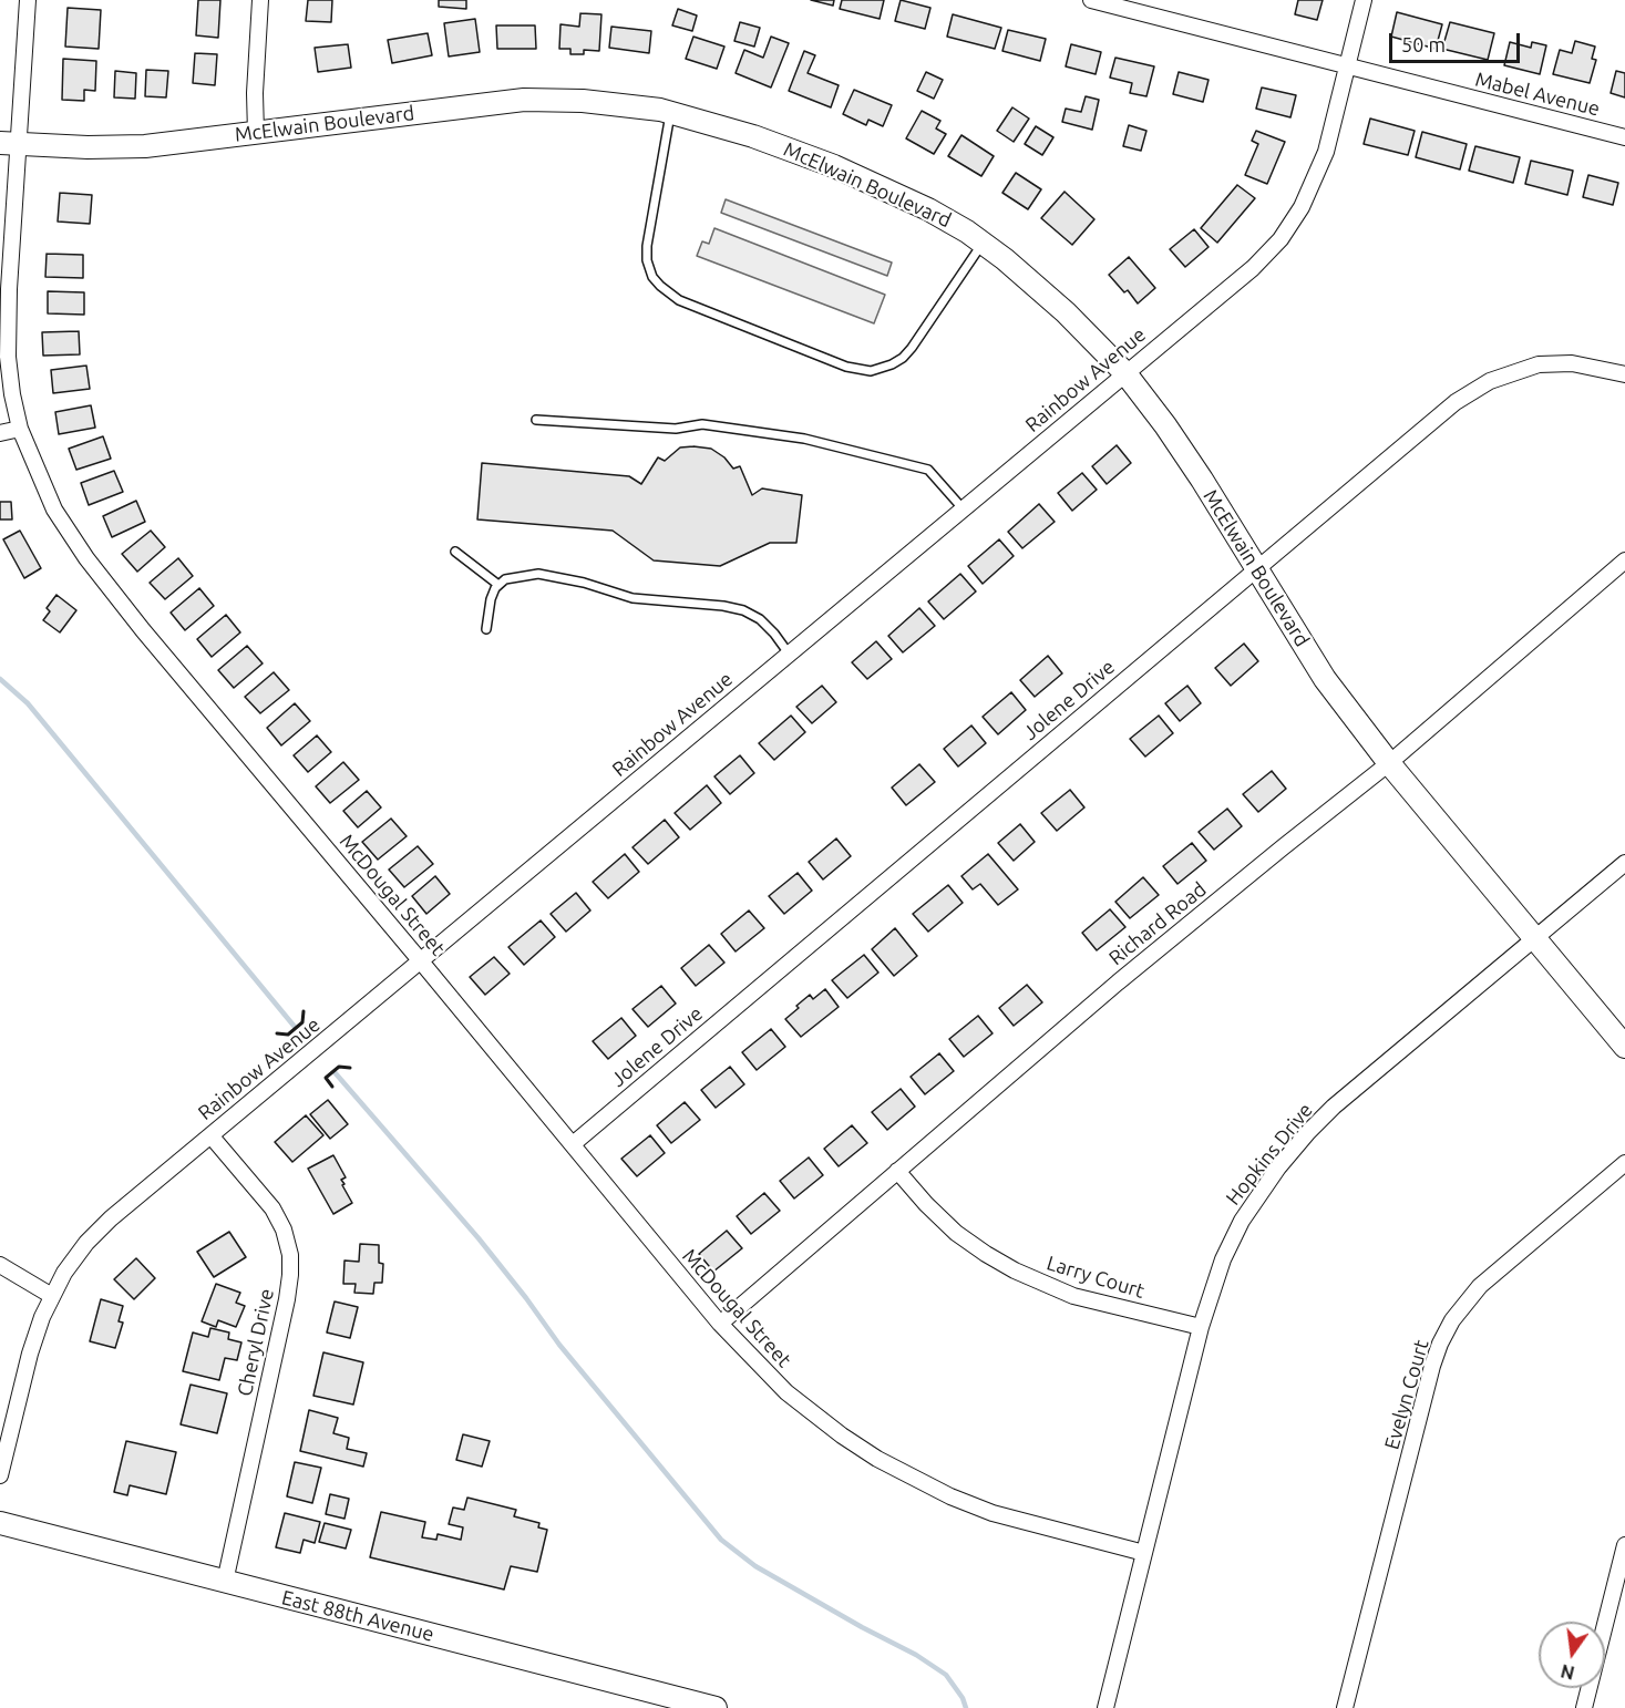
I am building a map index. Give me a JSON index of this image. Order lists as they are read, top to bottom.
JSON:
{
  "streets": {
    "street": [
      "Mabel Avenue",
      "McElwain Boulevard",
      "Rainbow Avenue",
      "Jolene Drive",
      "McDougal Street",
      "Richard Road",
      "Hopkins Drive",
      "Larry Court",
      "Cheryl Drive",
      "Evelyn Court",
      "East 88th Avenue"
    ]
  },
  "crossings": [
    ["Mabel Avenue", "Rainbow Avenue"],
    ["McElwain Boulevard", "Rainbow Avenue"],
    ["McElwain Boulevard", "Jolene Drive"],
    ["McElwain Boulevard", "McDougal Street"],
    ["McElwain Boulevard", "Richard Road"],
    ["McElwain Boulevard", "Hopkins Drive"],
    ["Rainbow Avenue", "McDougal Street"],
    ["Rainbow Avenue", "Cheryl Drive"],
    ["Jolene Drive", "McDougal Street"],
    ["McDougal Street", "Richard Road"],
    ["McDougal Street", "Hopkins Drive"],
    ["Richard Road", "Larry Court"],
    ["Hopkins Drive", "Larry Court"],
    ["Cheryl Drive", "East 88th Avenue"]
  ],
  "scale_bar": "50 m",
  "north": "bottom"
}
